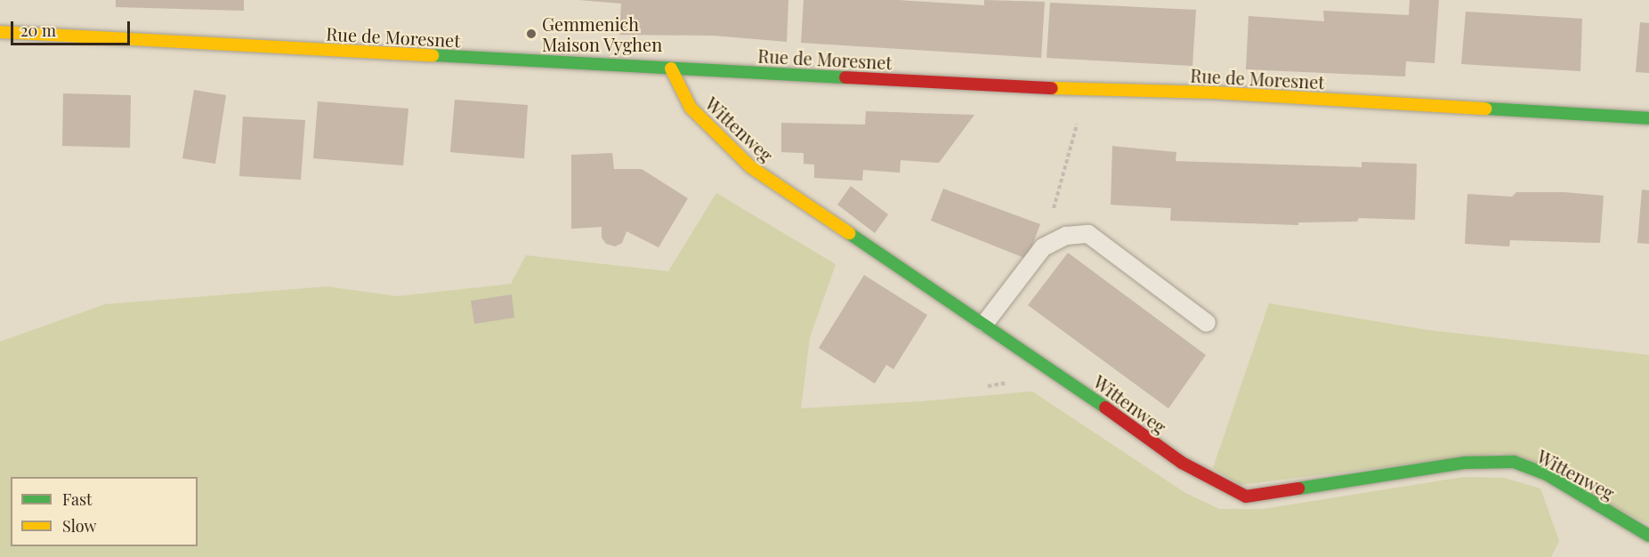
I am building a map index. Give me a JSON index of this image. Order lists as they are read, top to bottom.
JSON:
{
  "streets": {
    "street": ["Rue de Moresnet", "Wittenweg"]
  },
  "crossings": [
    ["Rue de Moresnet", "Wittenweg"]
  ],
  "places": ["Gemmenich Maison Vyghen"],
  "legend": ["Fast", "Slow"],
  "scale_bar": "20 m"
}
